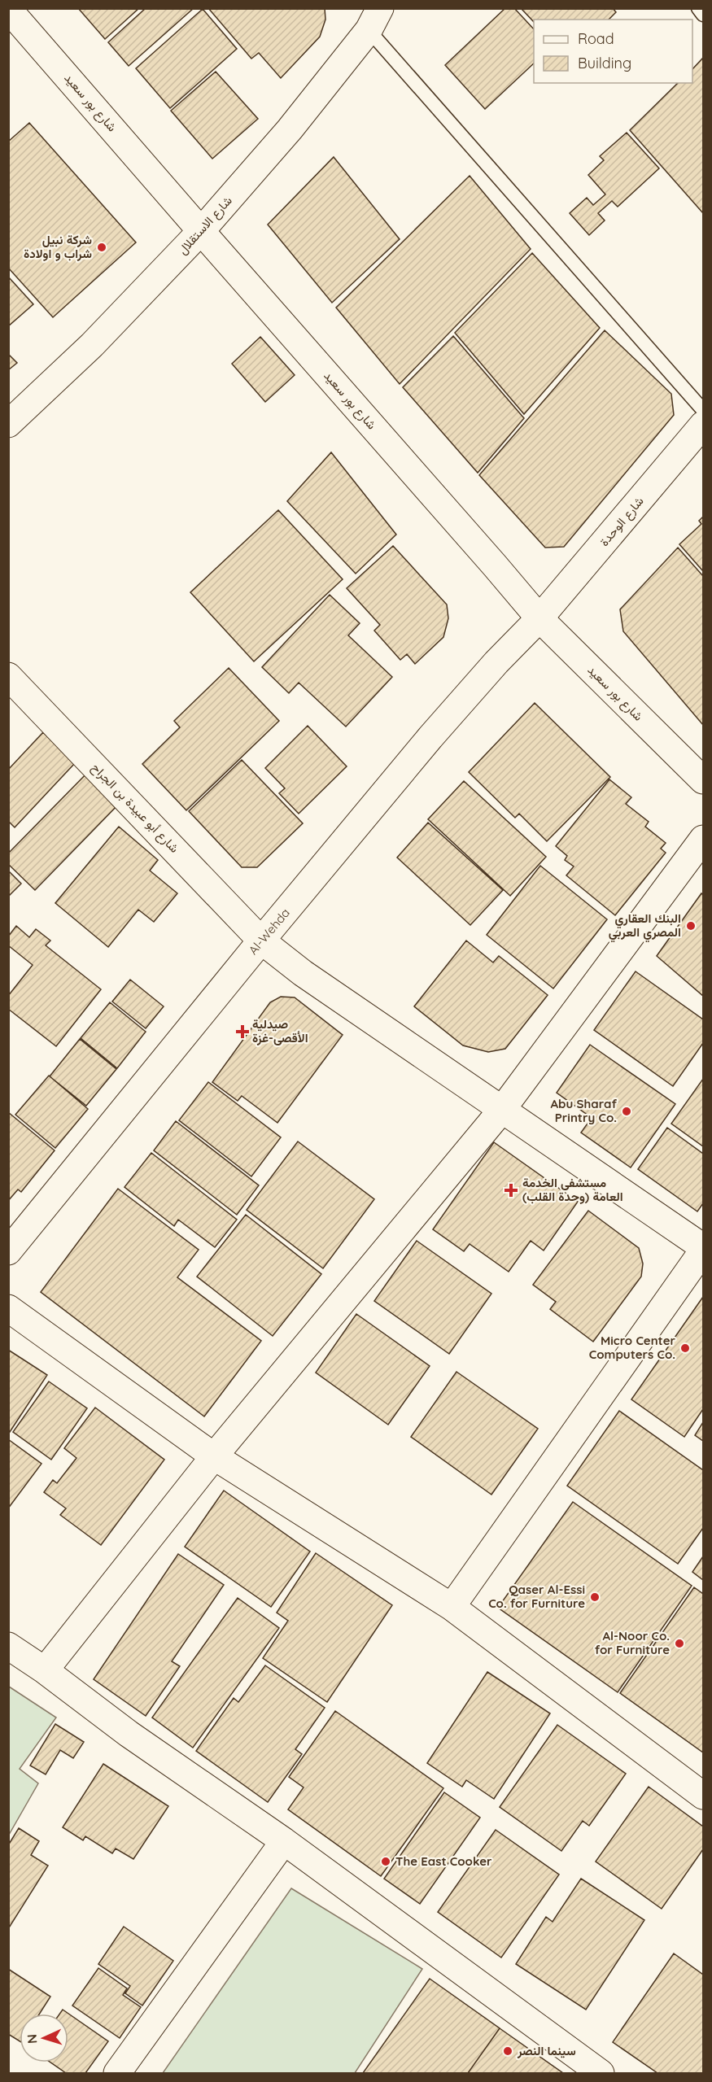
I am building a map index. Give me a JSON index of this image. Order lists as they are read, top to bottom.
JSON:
{
  "streets": {
    "street": [
      "شارع بور سعيد",
      "شارع الاستقلال",
      "شارع الوحدة",
      "شارع أبو عبيدة بن الجراح",
      "Al-Wehda"
    ]
  },
  "crossings": [
    ["شارع بور سعيد", "شارع الاستقلال"],
    ["شارع بور سعيد", "شارع الوحدة"],
    ["شارع بور سعيد", "Al-Wehda"],
    ["شارع الوحدة", "Al-Wehda"],
    ["شارع أبو عبيدة بن الجراح", "Al-Wehda"]
  ],
  "places": {
    "other": [
      "شركة نبيل شراب و اولادة",
      "البنك العقاري المصري العربي",
      "Abu Sharaf Printry Co.",
      "Micro Center Computers Co.",
      "Qaser Al-Essi Co. for Furniture",
      "Al-Noor Co. for Furniture",
      "The East Cooker",
      "سينما النصر"
    ],
    "health": ["صيدلية الأقصى-غزة", "مستشفى الخدمة العامة (وحدة القلب)"]
  },
  "legend": ["Road", "Building"],
  "north": "left"
}
